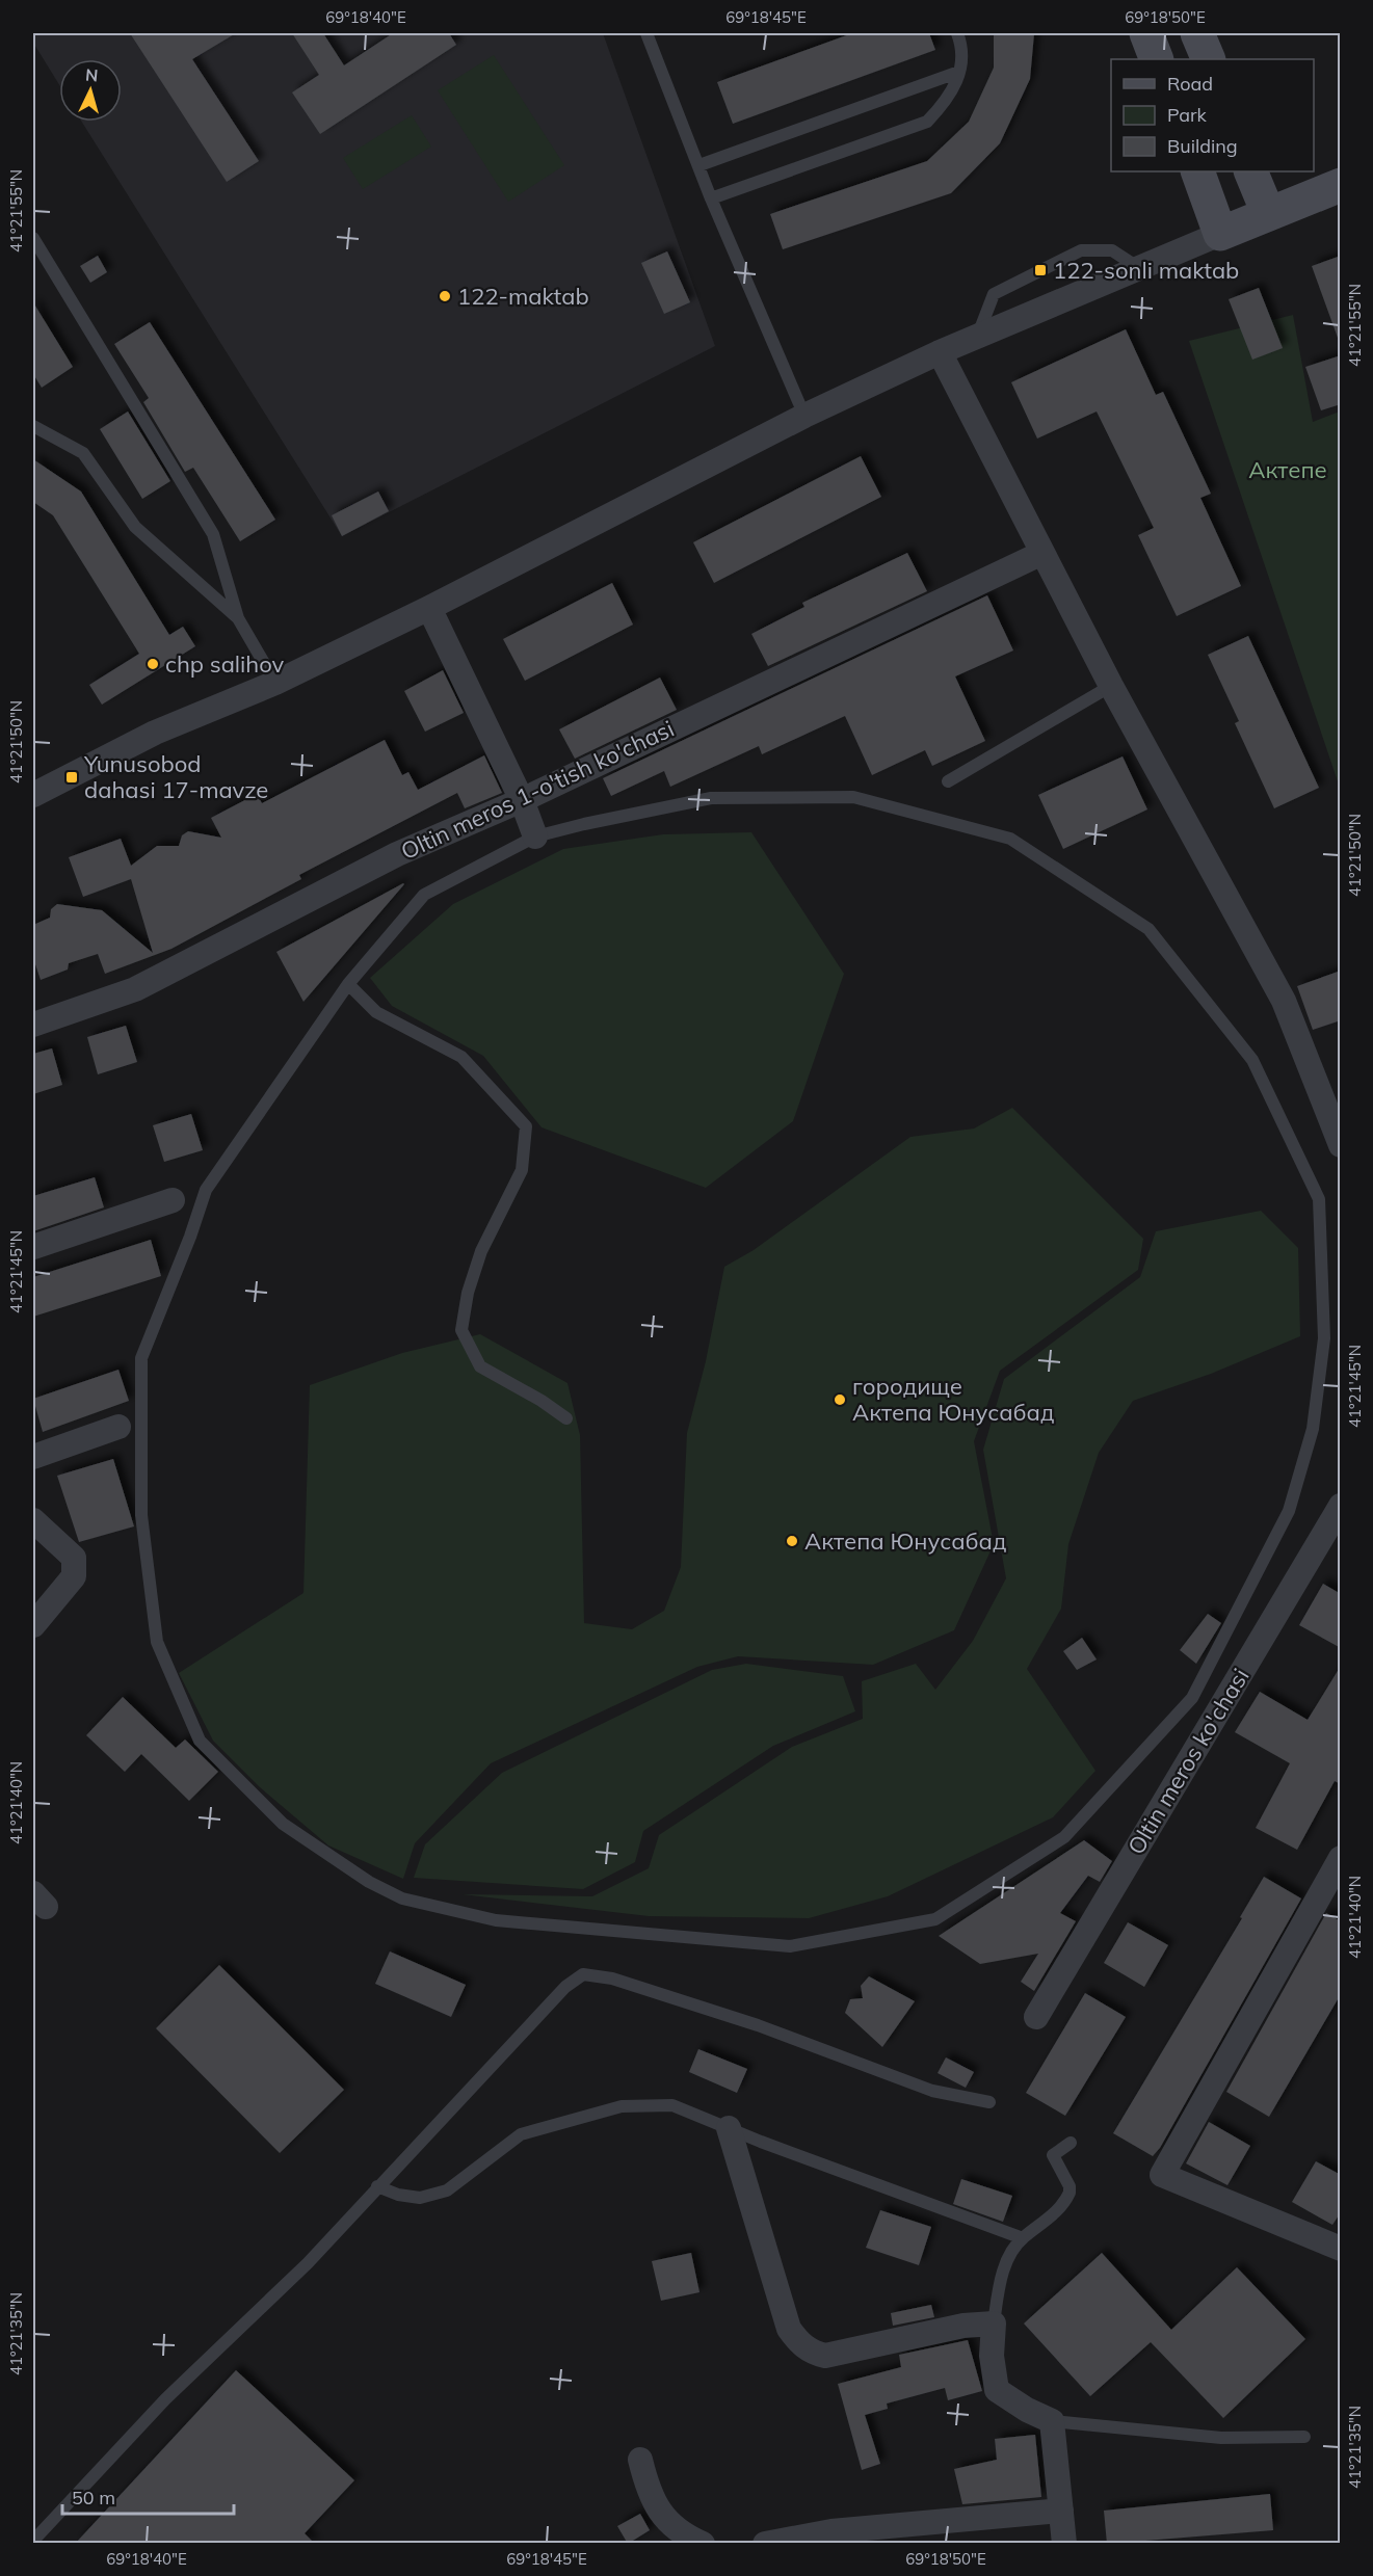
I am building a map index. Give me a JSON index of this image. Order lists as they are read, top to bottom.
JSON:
{
  "streets": {
    "street": ["Oltin meros 1-o'tish ko'chasi", "Oltin meros ko'chasi"]
  },
  "parks": ["Актепе"],
  "places": {
    "transit": ["122-sonli maktab", "Yunusobod dahasi 17-mavze"],
    "other": [
      "122-maktab",
      "chp salihov",
      "городище Актепа Юнусабад",
      "Актепа Юнусабад"
    ]
  },
  "legend": ["Road", "Park", "Building"],
  "scale_bar": "50 m",
  "north": "top",
  "coordinates": [
    "69°18'40\"E",
    "69°18'45\"E",
    "69°18'50\"E",
    "41°21'55\"N",
    "41°21'50\"N",
    "41°21'45\"N",
    "41°21'40\"N",
    "41°21'35\"N"
  ]
}
